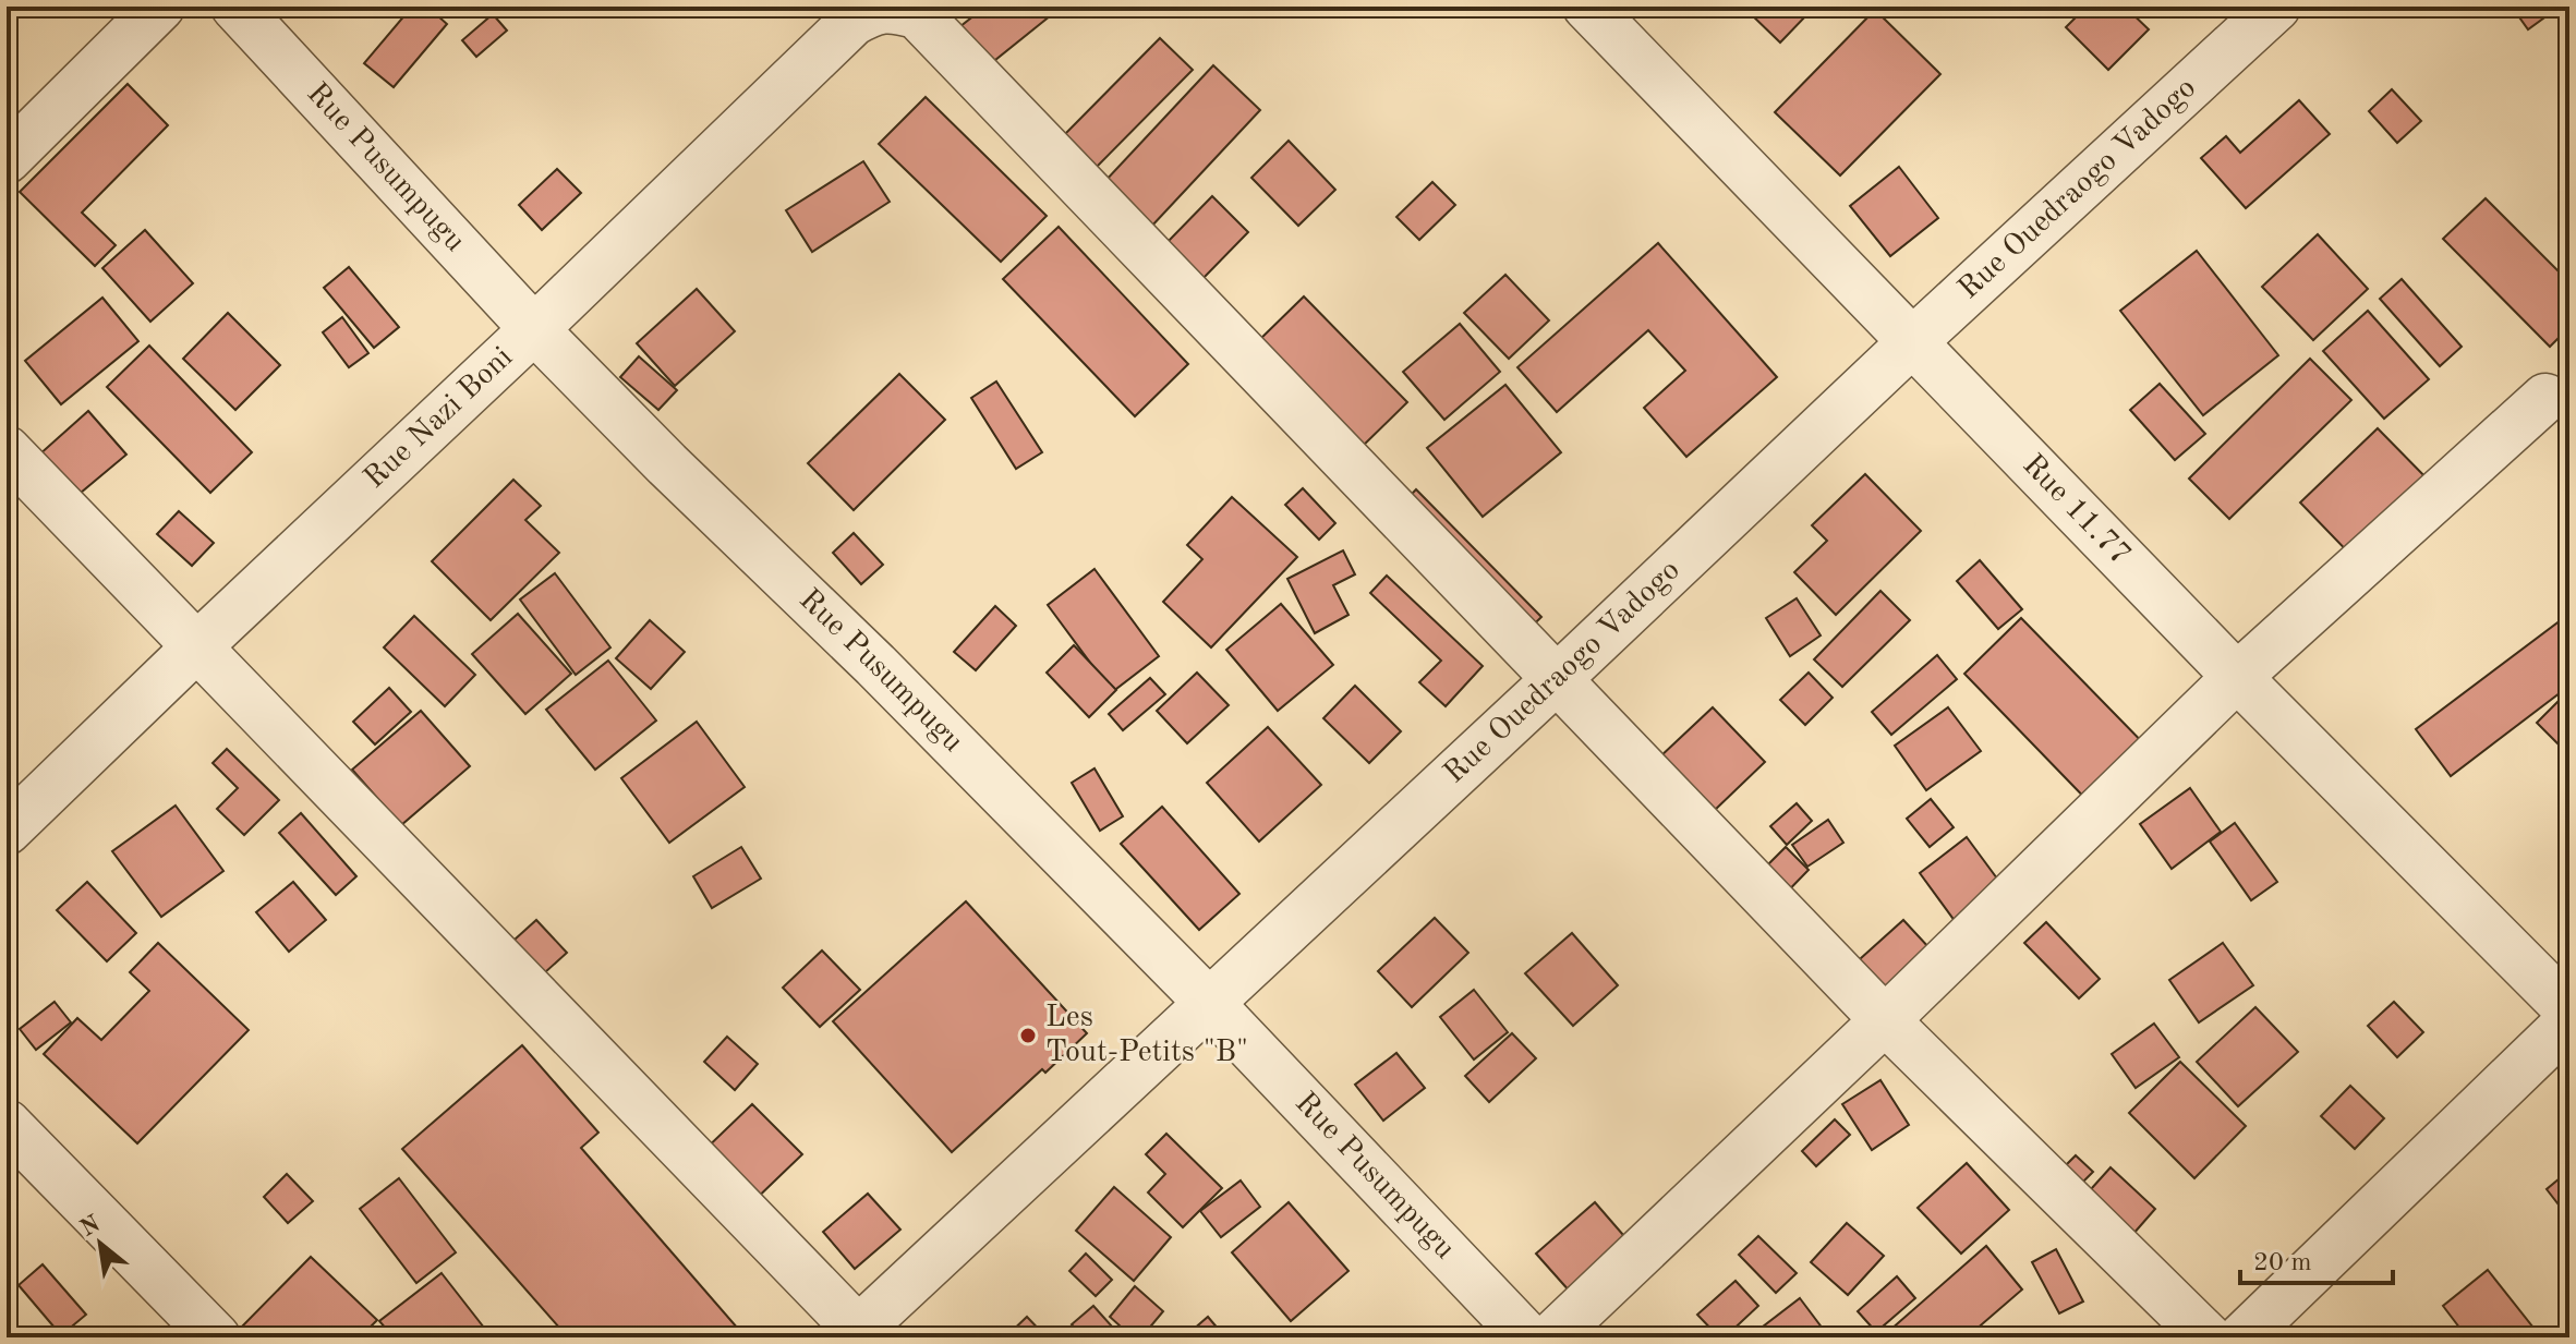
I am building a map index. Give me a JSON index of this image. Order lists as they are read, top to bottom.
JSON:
{
  "streets": {
    "street": [
      "Rue Pusumpugu",
      "Rue Ouedraogo Vadogo",
      "Rue Nazi Boni",
      "Rue 11.77"
    ]
  },
  "crossings": [
    ["Rue Pusumpugu", "Rue Ouedraogo Vadogo"],
    ["Rue Pusumpugu", "Rue Nazi Boni"],
    ["Rue Ouedraogo Vadogo", "Rue Nazi Boni"],
    ["Rue Ouedraogo Vadogo", "Rue 11.77"]
  ],
  "places": ["Les Tout-Petits \"B\""],
  "scale_bar": "20 m",
  "north": "top left"
}
